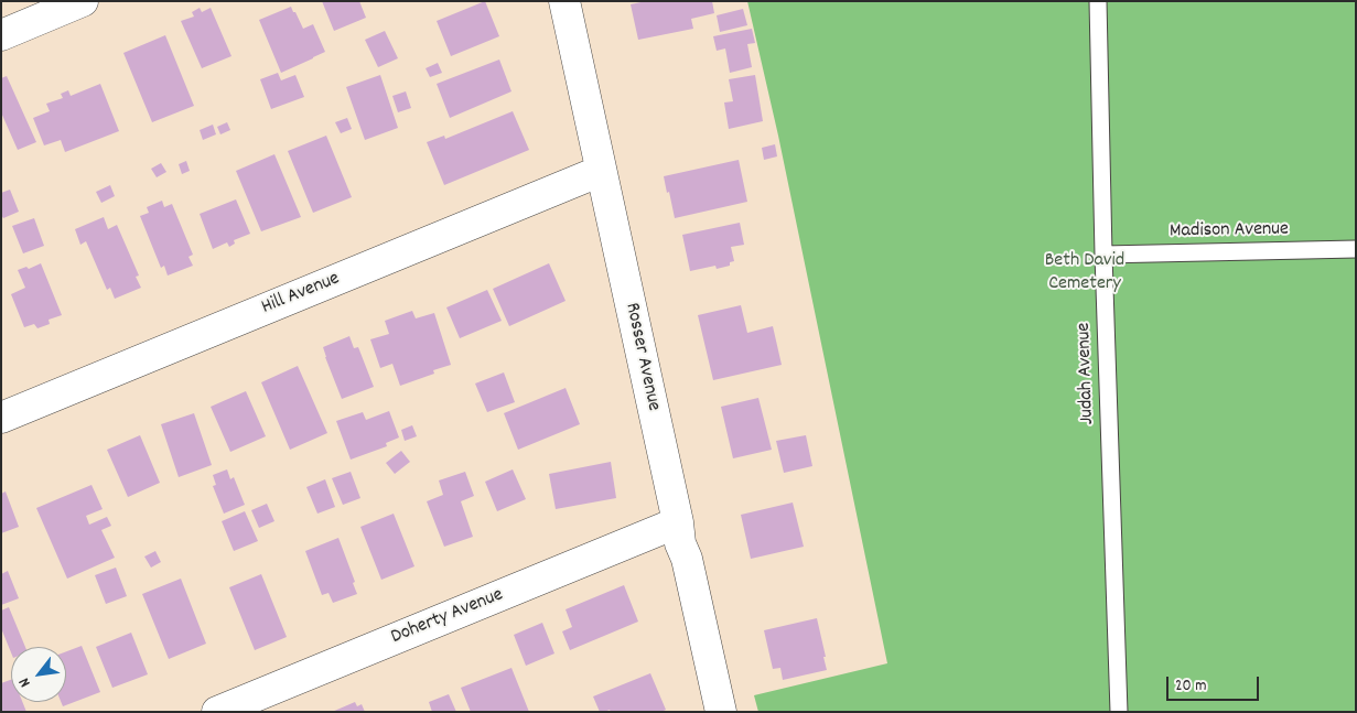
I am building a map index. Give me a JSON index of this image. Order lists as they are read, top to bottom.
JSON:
{
  "streets": {
    "street": ["Hill Avenue", "Rosser Avenue", "Doherty Avenue"],
    "lane": ["Madison Avenue", "Judah Avenue"]
  },
  "crossings": [
    ["Madison Avenue", "Judah Avenue"],
    ["Hill Avenue", "Rosser Avenue"],
    ["Rosser Avenue", "Doherty Avenue"]
  ],
  "parks": ["Beth David Cemetery"],
  "scale_bar": "20 m",
  "north": "bottom left"
}
